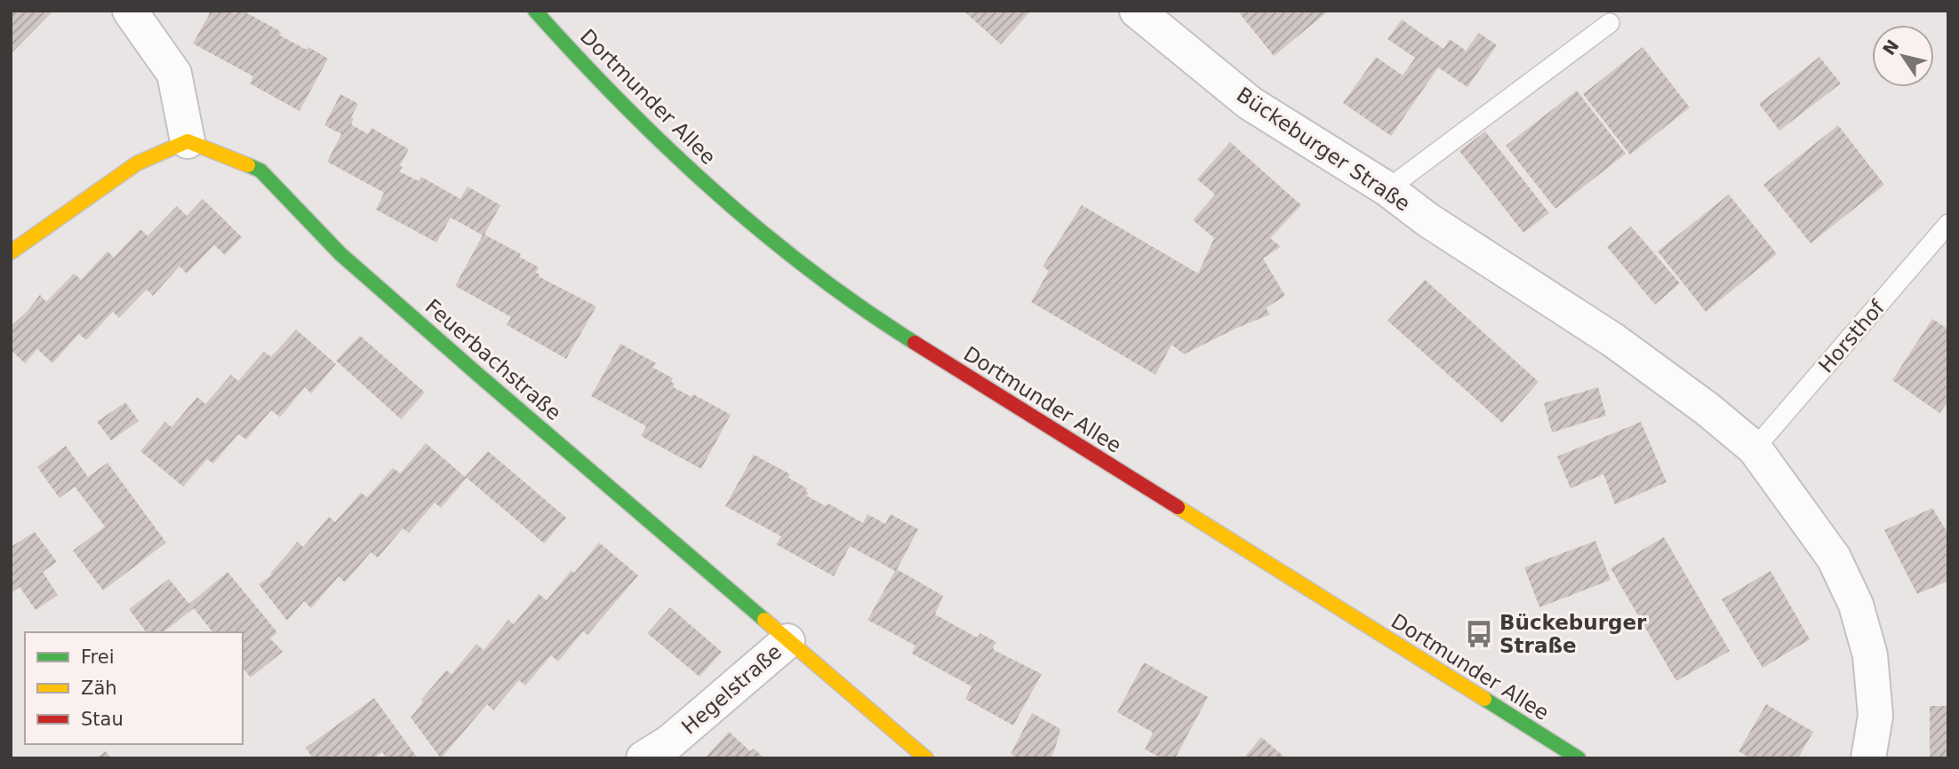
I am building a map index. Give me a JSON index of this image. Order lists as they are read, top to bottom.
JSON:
{
  "streets": {
    "main road": ["Dortmunder Allee", "Feuerbachstraße"],
    "street": ["Bückeburger Straße", "Hegelstraße"],
    "lane": ["Horsthof"]
  },
  "crossings": [
    ["Bückeburger Straße", "Horsthof"],
    ["Feuerbachstraße", "Hegelstraße"]
  ],
  "places": {
    "bus stop": ["Bückeburger Straße"]
  },
  "legend": ["Frei", "Zäh", "Stau"],
  "north": "top left"
}
